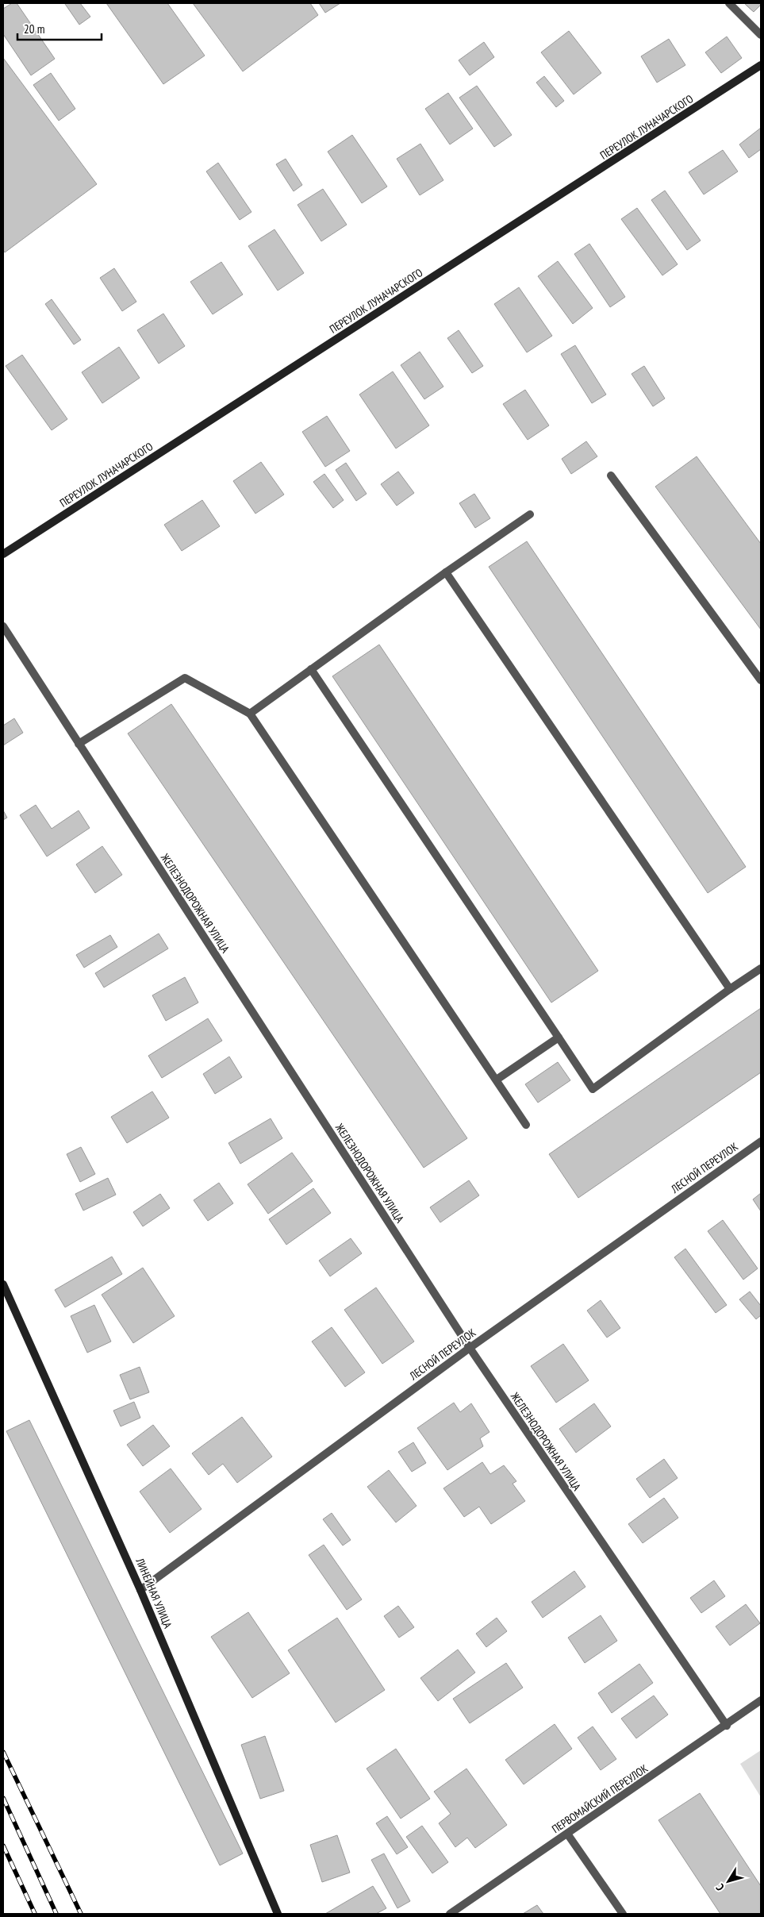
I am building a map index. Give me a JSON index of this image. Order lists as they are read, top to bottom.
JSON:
{
  "streets": {
    "street": [
      "ПЕРЕУЛОК ЛУНАЧАРСКОГО",
      "ЖЕЛЕЗНОДОРОЖНАЯ УЛИЦА",
      "ЛЕСНОЙ ПЕРЕУЛОК",
      "ЛИНЕЙНАЯ УЛИЦА",
      "ПЕРВОМАЙСКИЙ ПЕРЕУЛОК"
    ]
  },
  "crossings": [
    ["ЖЕЛЕЗНОДОРОЖНАЯ УЛИЦА", "ЛЕСНОЙ ПЕРЕУЛОК"],
    ["ЖЕЛЕЗНОДОРОЖНАЯ УЛИЦА", "ПЕРВОМАЙСКИЙ ПЕРЕУЛОК"],
    ["ЛЕСНОЙ ПЕРЕУЛОК", "ЛИНЕЙНАЯ УЛИЦА"]
  ],
  "scale_bar": "20 m",
  "north": "bottom left"
}
